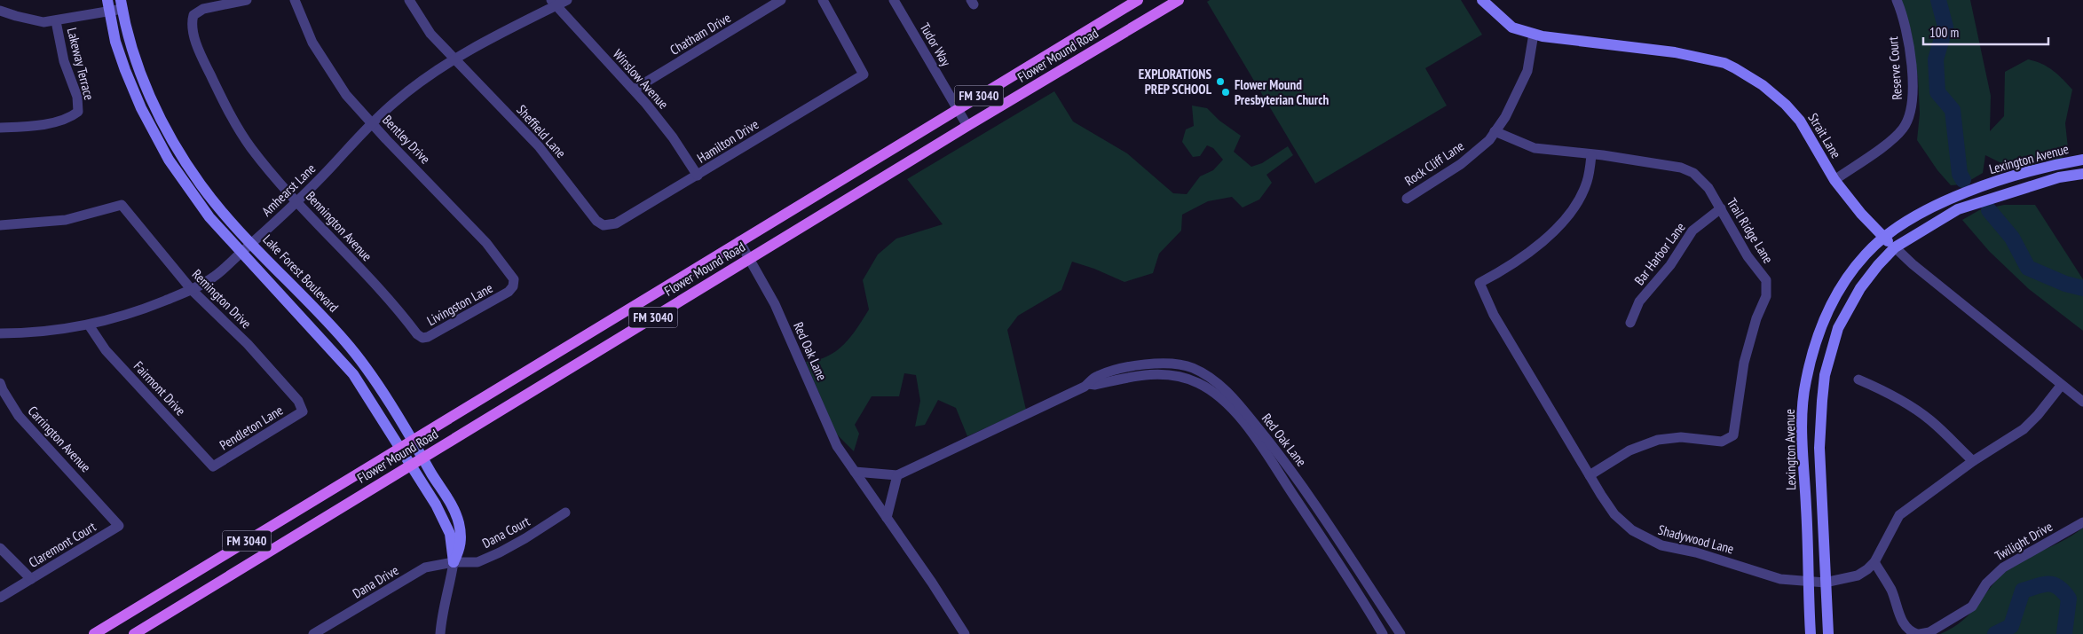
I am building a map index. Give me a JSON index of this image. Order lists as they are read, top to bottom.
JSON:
{
  "streets": {
    "main road": ["Flower Mound Road", "FM 3040"],
    "street": [
      "Chatham Drive",
      "Tudor Way",
      "Lakeway Terrace",
      "Reserve Court",
      "Winslow Avenue",
      "Sheffield Lane",
      "Strait Lane",
      "Bentley Drive",
      "Hamilton Drive",
      "Lexington Avenue",
      "Rock Cliff Lane",
      "Amhearst Lane",
      "Bennington Avenue",
      "Trail Ridge Lane",
      "Bar Harbor Lane",
      "Lake Forest Boulevard",
      "Remington Drive",
      "Livingston Lane",
      "Red Oak Lane",
      "Fairmont Drive",
      "Pendleton Lane",
      "Carrington Avenue",
      "Dana Court",
      "Shadywood Lane",
      "Twilight Drive",
      "Claremont Court",
      "Dana Drive"
    ]
  },
  "crossings": [
    ["Chatham Drive", "Winslow Avenue"],
    ["Tudor Way", "Flower Mound Road"],
    ["Flower Mound Road", "Lake Forest Boulevard"],
    ["Flower Mound Road", "Red Oak Lane"],
    ["Reserve Court", "Strait Lane"],
    ["Winslow Avenue", "Hamilton Drive"],
    ["Winslow Avenue", "Amhearst Lane"],
    ["Sheffield Lane", "Hamilton Drive"],
    ["Sheffield Lane", "Amhearst Lane"],
    ["Strait Lane", "Lexington Avenue"],
    ["Strait Lane", "Rock Cliff Lane"],
    ["Strait Lane", "Shadywood Lane"],
    ["Bentley Drive", "Amhearst Lane"],
    ["Bentley Drive", "Livingston Lane"],
    ["Lexington Avenue", "Shadywood Lane"],
    ["Rock Cliff Lane", "Trail Ridge Lane"],
    ["Amhearst Lane", "Bennington Avenue"],
    ["Amhearst Lane", "Lake Forest Boulevard"],
    ["Amhearst Lane", "Remington Drive"],
    ["Amhearst Lane", "Fairmont Drive"],
    ["Bennington Avenue", "Livingston Lane"],
    ["Trail Ridge Lane", "Bar Harbor Lane"],
    ["Trail Ridge Lane", "Shadywood Lane"],
    ["Lake Forest Boulevard", "Dana Court"],
    ["Lake Forest Boulevard", "Dana Drive"],
    ["Remington Drive", "Pendleton Lane"],
    ["Fairmont Drive", "Pendleton Lane"],
    ["Carrington Avenue", "Claremont Court"],
    ["Dana Court", "Dana Drive"],
    ["Shadywood Lane", "Twilight Drive"]
  ],
  "places": ["EXPLORATIONS PREP SCHOOL", "Flower Mound Presbyterian Church"],
  "scale_bar": "100 m"
}
